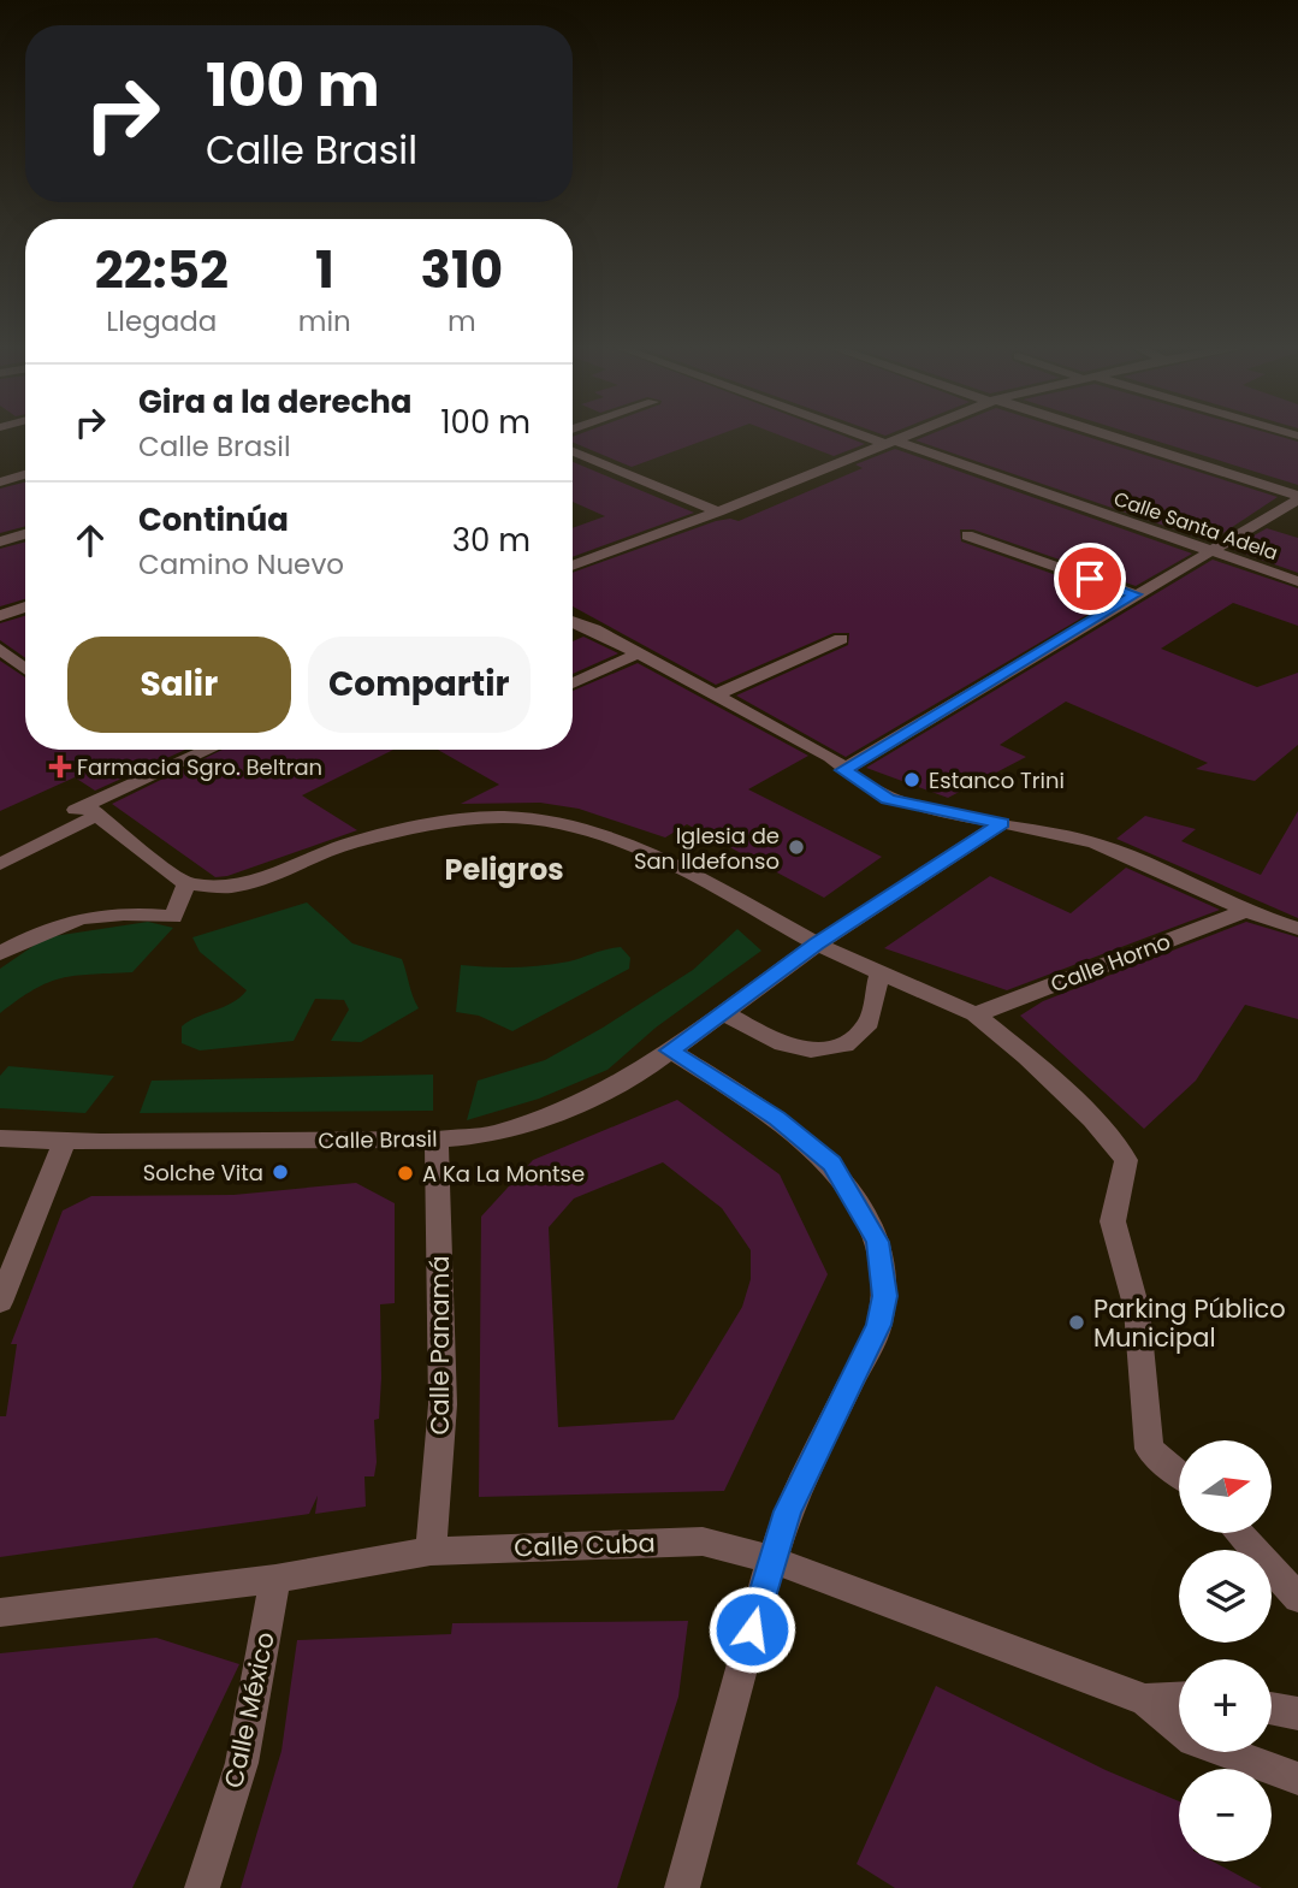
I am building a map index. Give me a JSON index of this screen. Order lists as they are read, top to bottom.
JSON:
{
  "streets": {
    "street": [
      "Calle Santa Adela",
      "Calle Horno",
      "Calle Brasil",
      "Calle Panamá",
      "Calle Cuba",
      "Calle México"
    ]
  },
  "crossings": [
    ["Calle Brasil", "Calle Panamá"],
    ["Calle Panamá", "Calle Cuba"],
    ["Calle Cuba", "Calle México"]
  ],
  "districts": ["Peligros"],
  "places": {
    "health": ["Farmacia Sgro. Beltran"],
    "other": [
      "Estanco Trini",
      "Iglesia de San Ildefonso",
      "Solche Vita",
      "A Ka La Montse",
      "Parking Público Municipal"
    ]
  },
  "north": "right",
  "page": {
    "turn": ["100 m", "Calle Brasil"],
    "eta": [
      "22:52",
      "Llegada",
      "1",
      "min",
      "310",
      "m"
    ],
    "list": [
      {
        "name": "Gira a la derecha",
        "note": "Calle Brasil",
        "value": "100 m"
      },
      {
        "name": "Continúa",
        "note": "Camino Nuevo",
        "value": "30 m"
      }
    ],
    "buttons": ["Salir", "Compartir"],
    "map_buttons": ["+", "−"]
  }
}
